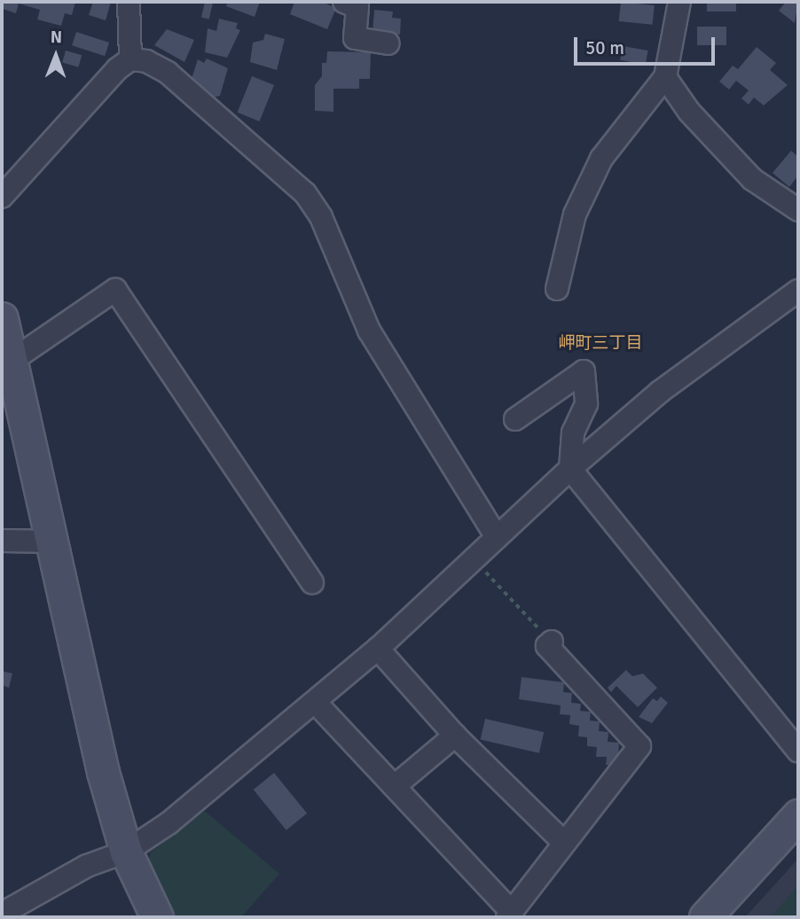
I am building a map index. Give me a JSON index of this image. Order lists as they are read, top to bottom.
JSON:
{
  "districts": ["岬町三丁目"],
  "scale_bar": "50 m",
  "north": "top"
}
